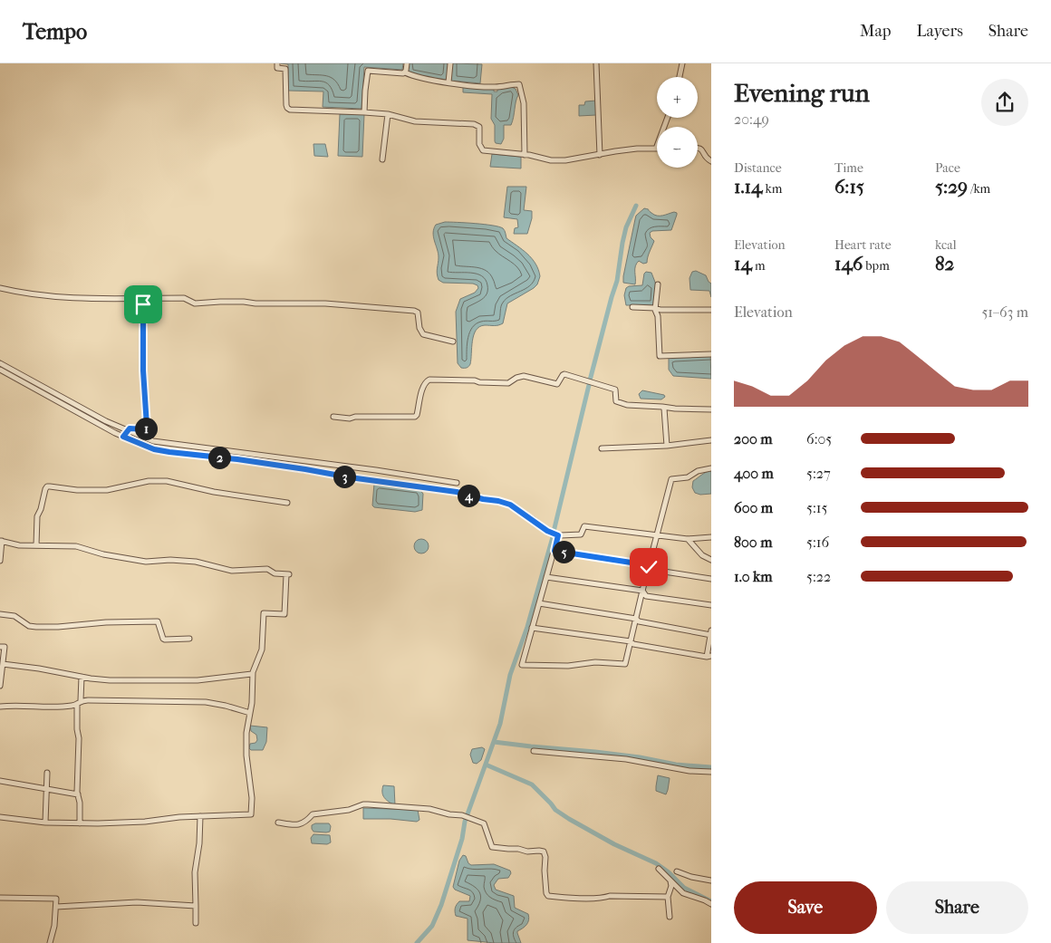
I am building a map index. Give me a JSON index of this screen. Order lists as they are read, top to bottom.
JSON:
{
  "page": {
    "header": "Tempo",
    "nav": ["Map", "Layers", "Share"],
    "heading": ["Evening run", "20:49"],
    "map_buttons": ["+", "−"],
    "stats": [
      ["Distance", "1.14 km"],
      ["Time", "6:15"],
      ["Pace", "5:29 /km"],
      ["Elevation", "14 m"],
      ["Heart rate", "146 bpm"],
      ["kcal", "82"]
    ],
    "chart": ["Elevation", "51–63 m"],
    "pins": [
      "1",
      "2",
      "3",
      "4",
      "5"
    ],
    "list": [
      {
        "name": "200 m",
        "note": "6:05"
      },
      {
        "name": "400 m",
        "note": "5:27"
      },
      {
        "name": "600 m",
        "note": "5:15"
      },
      {
        "name": "800 m",
        "note": "5:16"
      },
      {
        "name": "1.0 km",
        "note": "5:22"
      }
    ],
    "buttons": ["Save", "Share"]
  }
}
